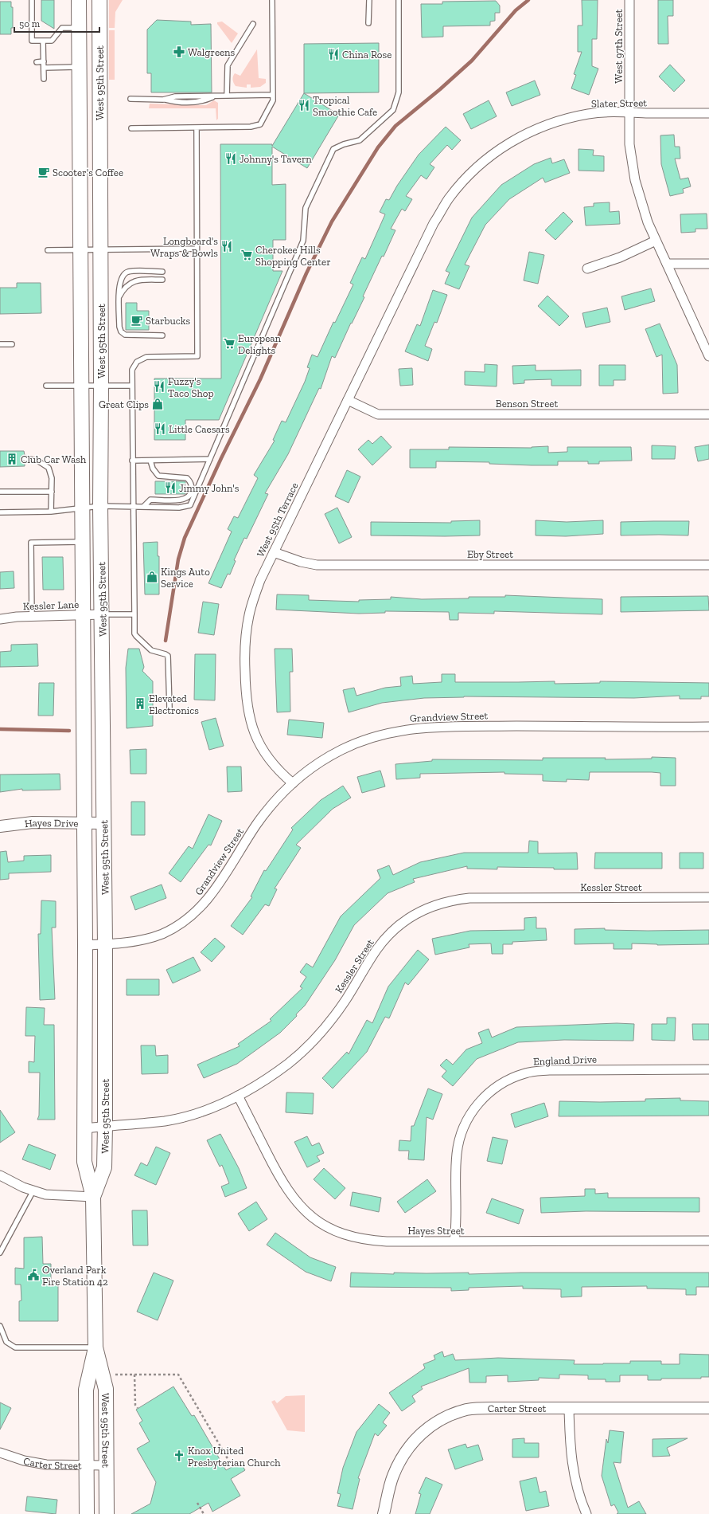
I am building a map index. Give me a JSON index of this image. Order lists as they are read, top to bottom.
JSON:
{
  "streets": {
    "main road": ["West 95th Street"],
    "street": [
      "West 97th Street",
      "Slater Street",
      "Benson Street",
      "West 95th Terrace",
      "Eby Street",
      "Kessler Lane",
      "Grandview Street",
      "Hayes Drive",
      "Kessler Street",
      "England Drive",
      "Hayes Street",
      "Carter Street"
    ]
  },
  "crossings": [
    ["West 97th Street", "Slater Street"],
    ["West 95th Street", "Kessler Lane"],
    ["West 95th Street", "Grandview Street"],
    ["West 95th Street", "Hayes Drive"],
    ["West 95th Street", "Kessler Street"],
    ["West 95th Street", "Carter Street"],
    ["Slater Street", "West 95th Terrace"],
    ["Benson Street", "West 95th Terrace"],
    ["West 95th Terrace", "Eby Street"],
    ["West 95th Terrace", "Grandview Street"],
    ["Kessler Street", "Hayes Street"],
    ["England Drive", "Hayes Street"]
  ],
  "places": {
    "pharmacy": ["Walgreens"],
    "restaurant": [
      "China Rose",
      "Tropical Smoothie Cafe",
      "Johnny's Tavern",
      "Longboard's Wraps & Bowls",
      "Fuzzy's Taco Shop",
      "Little Caesars",
      "Jimmy John's"
    ],
    "cafe": ["Scooter's Coffee", "Starbucks"],
    "supermarket": ["Cherokee Hills Shopping Center", "European Delights"],
    "shop": ["Great Clips", "Kings Auto Service"],
    "building": ["Club Car Wash", "Elevated Electronics"],
    "public building": ["Overland Park Fire Station 42"],
    "church": ["Knox United Presbyterian Church"]
  },
  "scale_bar": "50 m"
}
